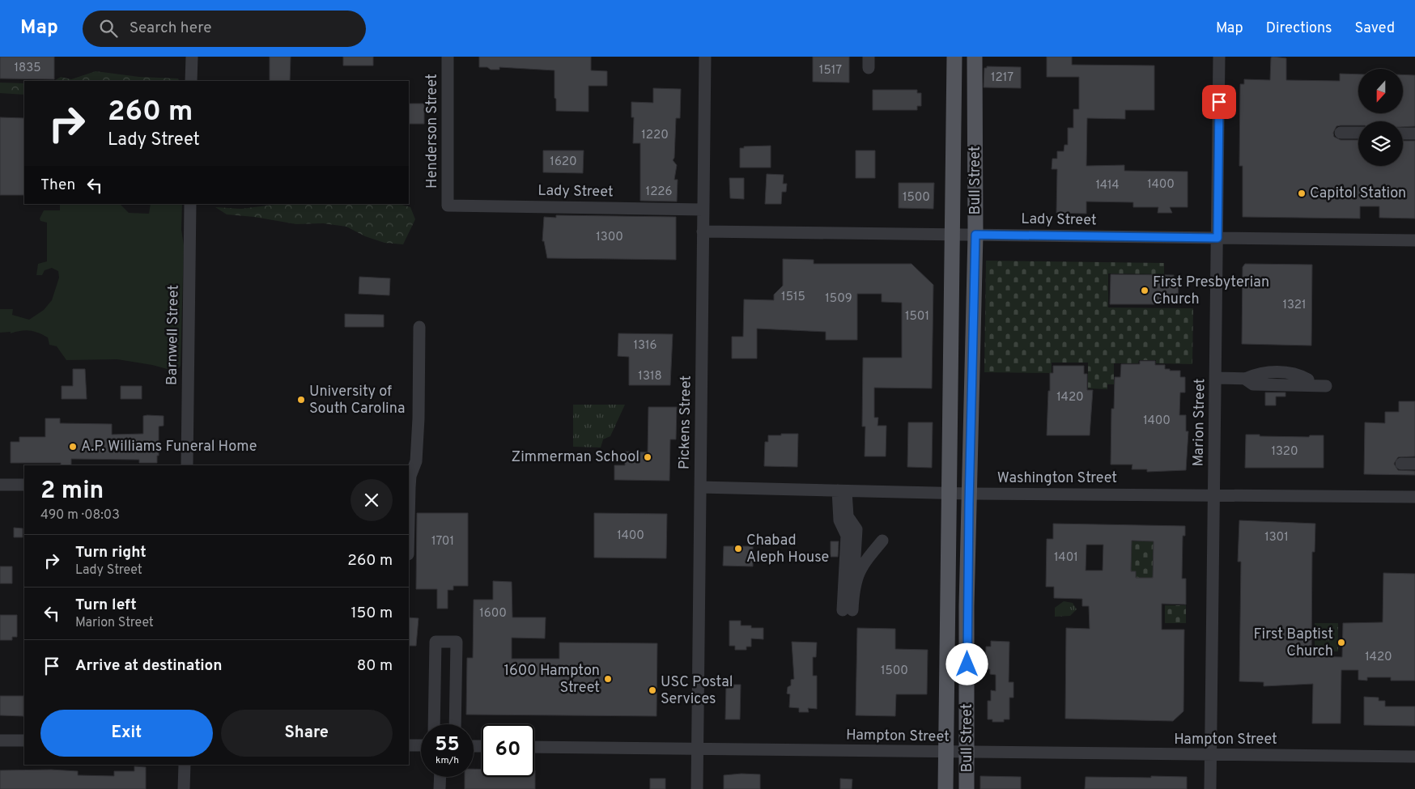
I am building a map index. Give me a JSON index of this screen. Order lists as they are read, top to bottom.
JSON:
{
  "streets": {
    "main road": ["Bull Street"],
    "street": [
      "Henderson Street",
      "Lady Street",
      "Barnwell Street",
      "Pickens Street",
      "Marion Street",
      "Washington Street",
      "Hampton Street"
    ]
  },
  "crossings": [
    ["Henderson Street", "Lady Street"],
    ["Bull Street", "Lady Street"],
    ["Bull Street", "Washington Street"],
    ["Bull Street", "Hampton Street"],
    ["Lady Street", "Pickens Street"],
    ["Lady Street", "Marion Street"],
    ["Pickens Street", "Washington Street"],
    ["Pickens Street", "Hampton Street"],
    ["Marion Street", "Washington Street"],
    ["Marion Street", "Hampton Street"]
  ],
  "places": [
    "Capitol Station",
    "First Presbyterian Church",
    "University of South Carolina",
    "A.P. Williams Funeral Home",
    "Zimmerman School",
    "Chabad Aleph House",
    "First Baptist Church",
    "1600 Hampton Street",
    "USC Postal Services"
  ],
  "house_numbers": [
    "1835",
    "1517",
    "1217",
    "1220",
    "1620",
    "1400",
    "1414",
    "1226",
    "1500",
    "1300",
    "1515",
    "1509",
    "1321",
    "1501",
    "1316",
    "1318",
    "1420",
    "1400",
    "1320",
    "1400",
    "1301",
    "1701",
    "1401",
    "1600",
    "1420",
    "1500"
  ],
  "north": "bottom",
  "page": {
    "header": "Map",
    "search": "Search here",
    "nav": ["Map", "Directions", "Saved"],
    "turn": ["260 m", "Lady Street"],
    "then": "Then",
    "heading": ["2 min", "490 m · 08:03"],
    "list": [
      {
        "name": "Turn right",
        "note": "Lady Street",
        "value": "260 m"
      },
      {
        "name": "Turn left",
        "note": "Marion Street",
        "value": "150 m"
      },
      {
        "name": "Arrive at destination",
        "value": "80 m"
      }
    ],
    "buttons": ["Exit", "Share"],
    "speed": "55 km/h",
    "limit": "60"
  }
}
